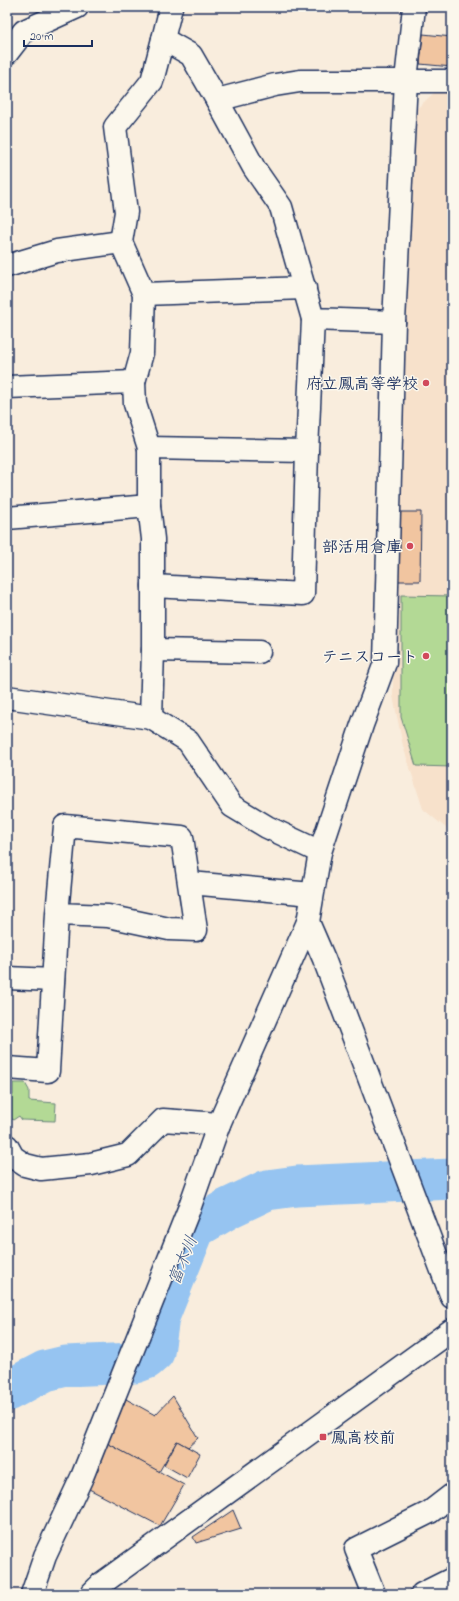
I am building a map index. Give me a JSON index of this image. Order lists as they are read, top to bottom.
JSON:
{
  "water": ["富木川"],
  "places": {
    "other": ["府立鳳高等学校", "部活用倉庫", "テニスコート"],
    "transit": ["鳳高校前"]
  },
  "scale_bar": "20 m"
}
